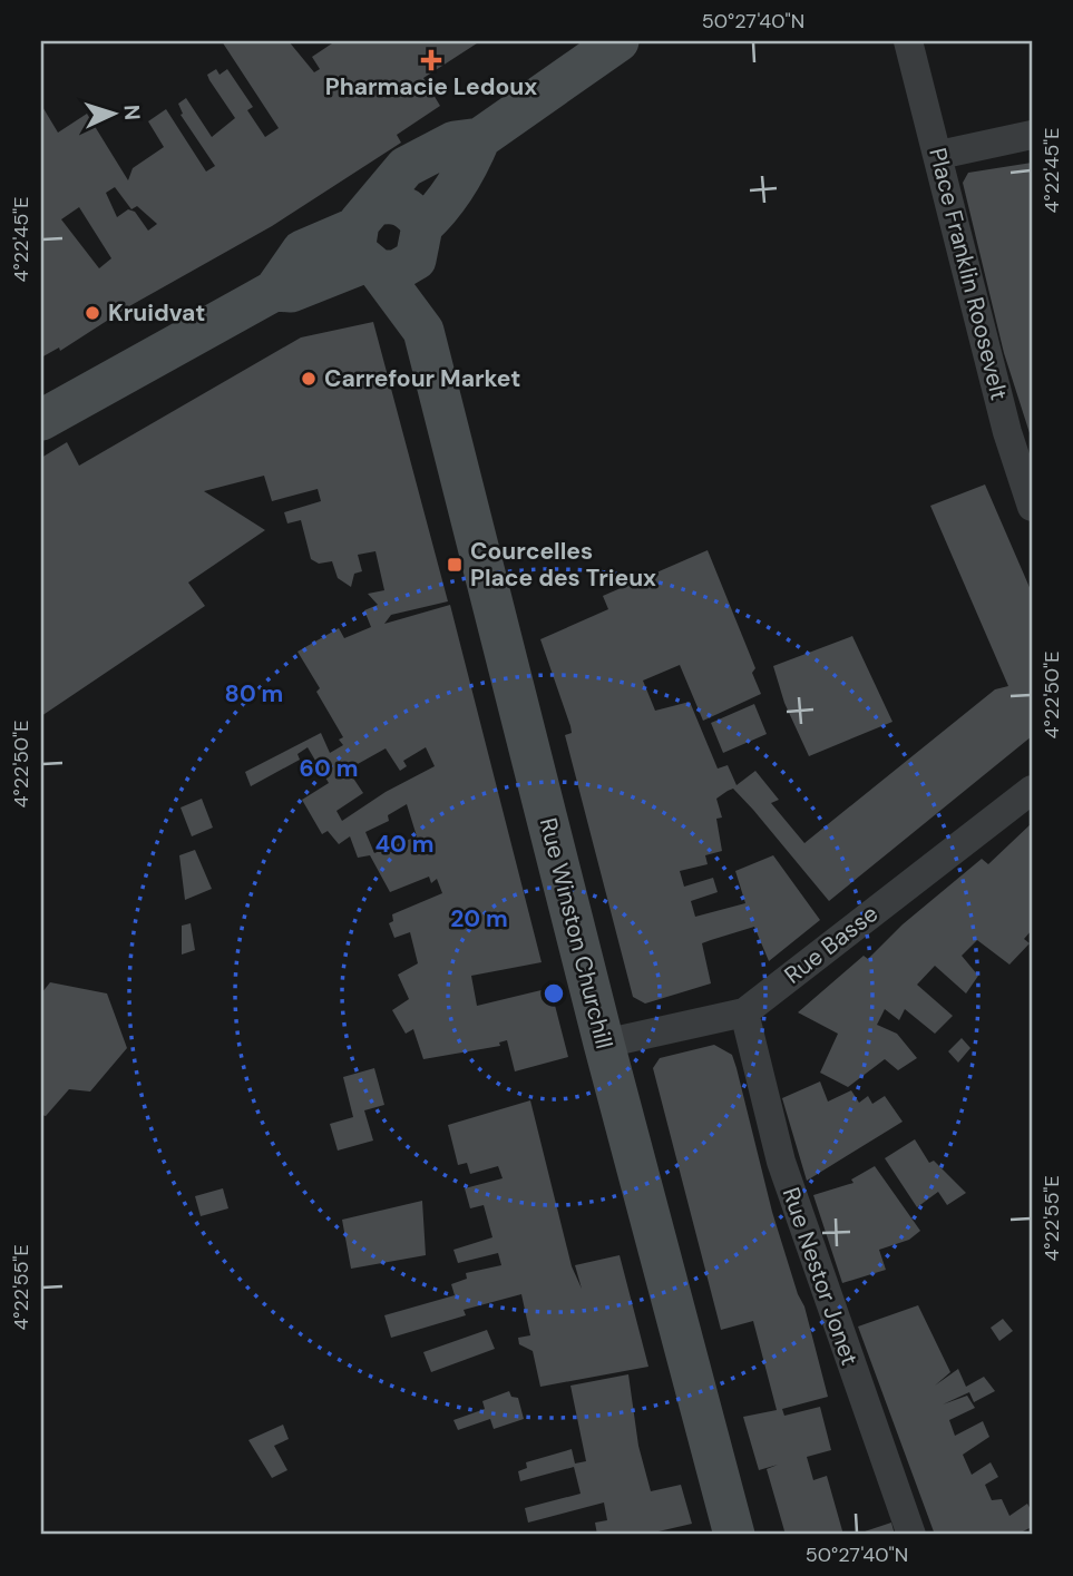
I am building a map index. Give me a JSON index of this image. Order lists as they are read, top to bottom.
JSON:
{
  "streets": {
    "main road": ["Rue Winston Churchill"],
    "street": ["Place Franklin Roosevelt", "Rue Basse", "Rue Nestor Jonet"]
  },
  "crossings": [
    ["Rue Winston Churchill", "Rue Basse"],
    ["Rue Basse", "Rue Nestor Jonet"]
  ],
  "places": {
    "health": ["Pharmacie Ledoux"],
    "other": ["Kruidvat", "Carrefour Market"],
    "transit": ["Courcelles Place des Trieux"]
  },
  "north": "right",
  "coordinates": [
    "50°27'40\"N",
    "4°22'45\"E",
    "4°22'50\"E",
    "4°22'55\"E"
  ],
  "rings": [
    "80 m",
    "60 m",
    "40 m",
    "20 m"
  ]
}
